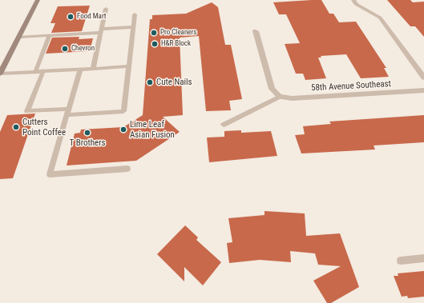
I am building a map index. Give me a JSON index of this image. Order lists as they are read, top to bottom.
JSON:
{
  "streets": {
    "street": ["58th Avenue Southeast"]
  },
  "places": [
    "Food Mart",
    "Pro Cleaners",
    "H&R Block",
    "Chevron",
    "Cute Nails",
    "Cutters Point Coffee",
    "Lime Leaf Asian Fusion",
    "T Brothers"
  ]
}
